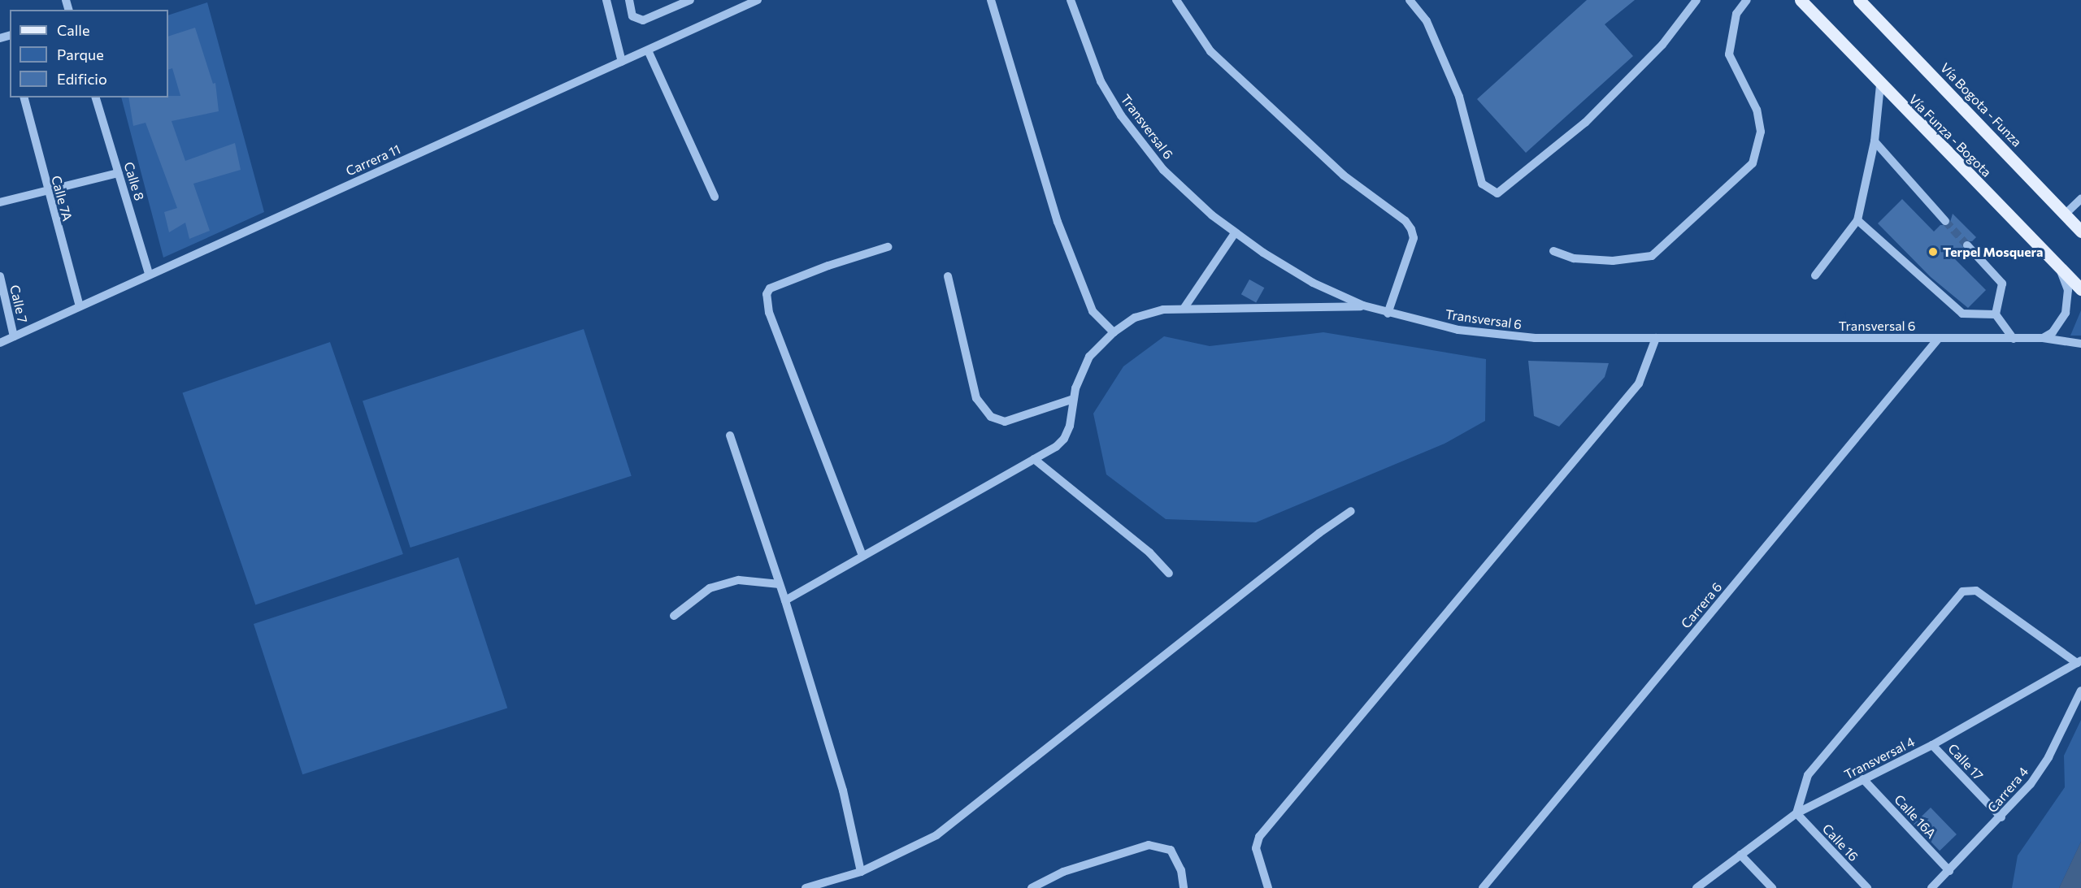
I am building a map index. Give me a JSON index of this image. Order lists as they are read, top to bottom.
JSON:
{
  "streets": {
    "main road": ["Vía Bogota - Funza", "Vía Funza - Bogota"],
    "street": [
      "Transversal 6",
      "Carrera 11",
      "Calle 8",
      "Calle 7A",
      "Calle 7",
      "Carrera 6",
      "Transversal 4",
      "Calle 17",
      "Carrera 4",
      "Calle 16A",
      "Calle 16"
    ]
  },
  "crossings": [
    ["Transversal 6", "Carrera 6"],
    ["Carrera 11", "Calle 8"],
    ["Carrera 11", "Calle 7A"],
    ["Carrera 11", "Calle 7"],
    ["Transversal 4", "Calle 17"],
    ["Transversal 4", "Calle 16A"],
    ["Transversal 4", "Calle 16"],
    ["Calle 17", "Carrera 4"],
    ["Carrera 4", "Calle 16A"]
  ],
  "places": ["Terpel Mosquera"],
  "legend": ["Calle", "Parque", "Edificio"]
}
